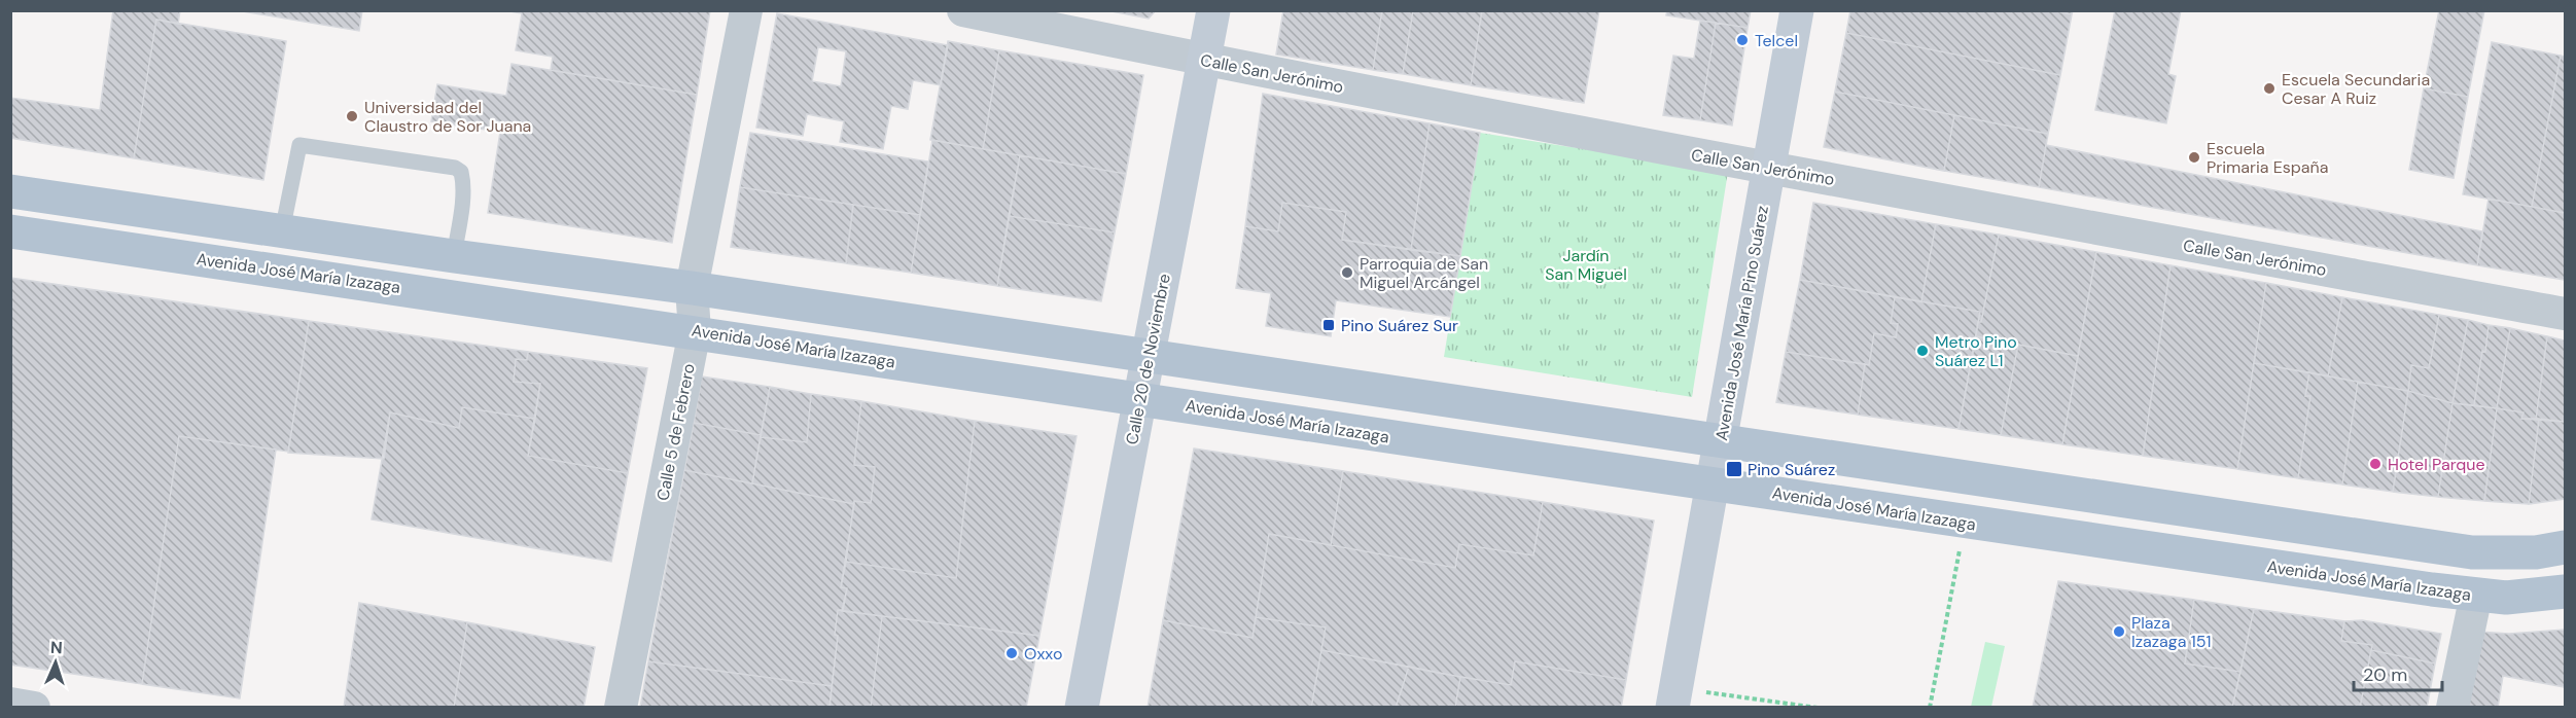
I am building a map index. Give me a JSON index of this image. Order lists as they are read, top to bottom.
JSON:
{
  "streets": {
    "main road": ["Avenida José María Izazaga", "Avenida José María Pino Suárez", "Calle 20 de Noviembre"],
    "street": ["Calle San Jerónimo", "Calle 5 de Febrero"]
  },
  "crossings": [
    ["Calle San Jerónimo", "Avenida José María Pino Suárez"],
    ["Calle San Jerónimo", "Calle 20 de Noviembre"],
    ["Avenida José María Izazaga", "Avenida José María Pino Suárez"],
    ["Avenida José María Izazaga", "Calle 20 de Noviembre"],
    ["Avenida José María Izazaga", "Calle 5 de Febrero"]
  ],
  "parks": ["Jardín San Miguel"],
  "places": {
    "other": [
      "Telcel",
      "Escuela Secundaria Cesar A Ruiz",
      "Universidad del Claustro de Sor Juana",
      "Escuela Primaria España",
      "Parroquia de San Miguel Arcángel",
      "Metro Pino Suárez L1",
      "Hotel Parque",
      "Plaza Izazaga 151",
      "Oxxo"
    ],
    "transit": ["Pino Suárez Sur", "Pino Suárez"]
  },
  "scale_bar": "20 m",
  "north": "top"
}
